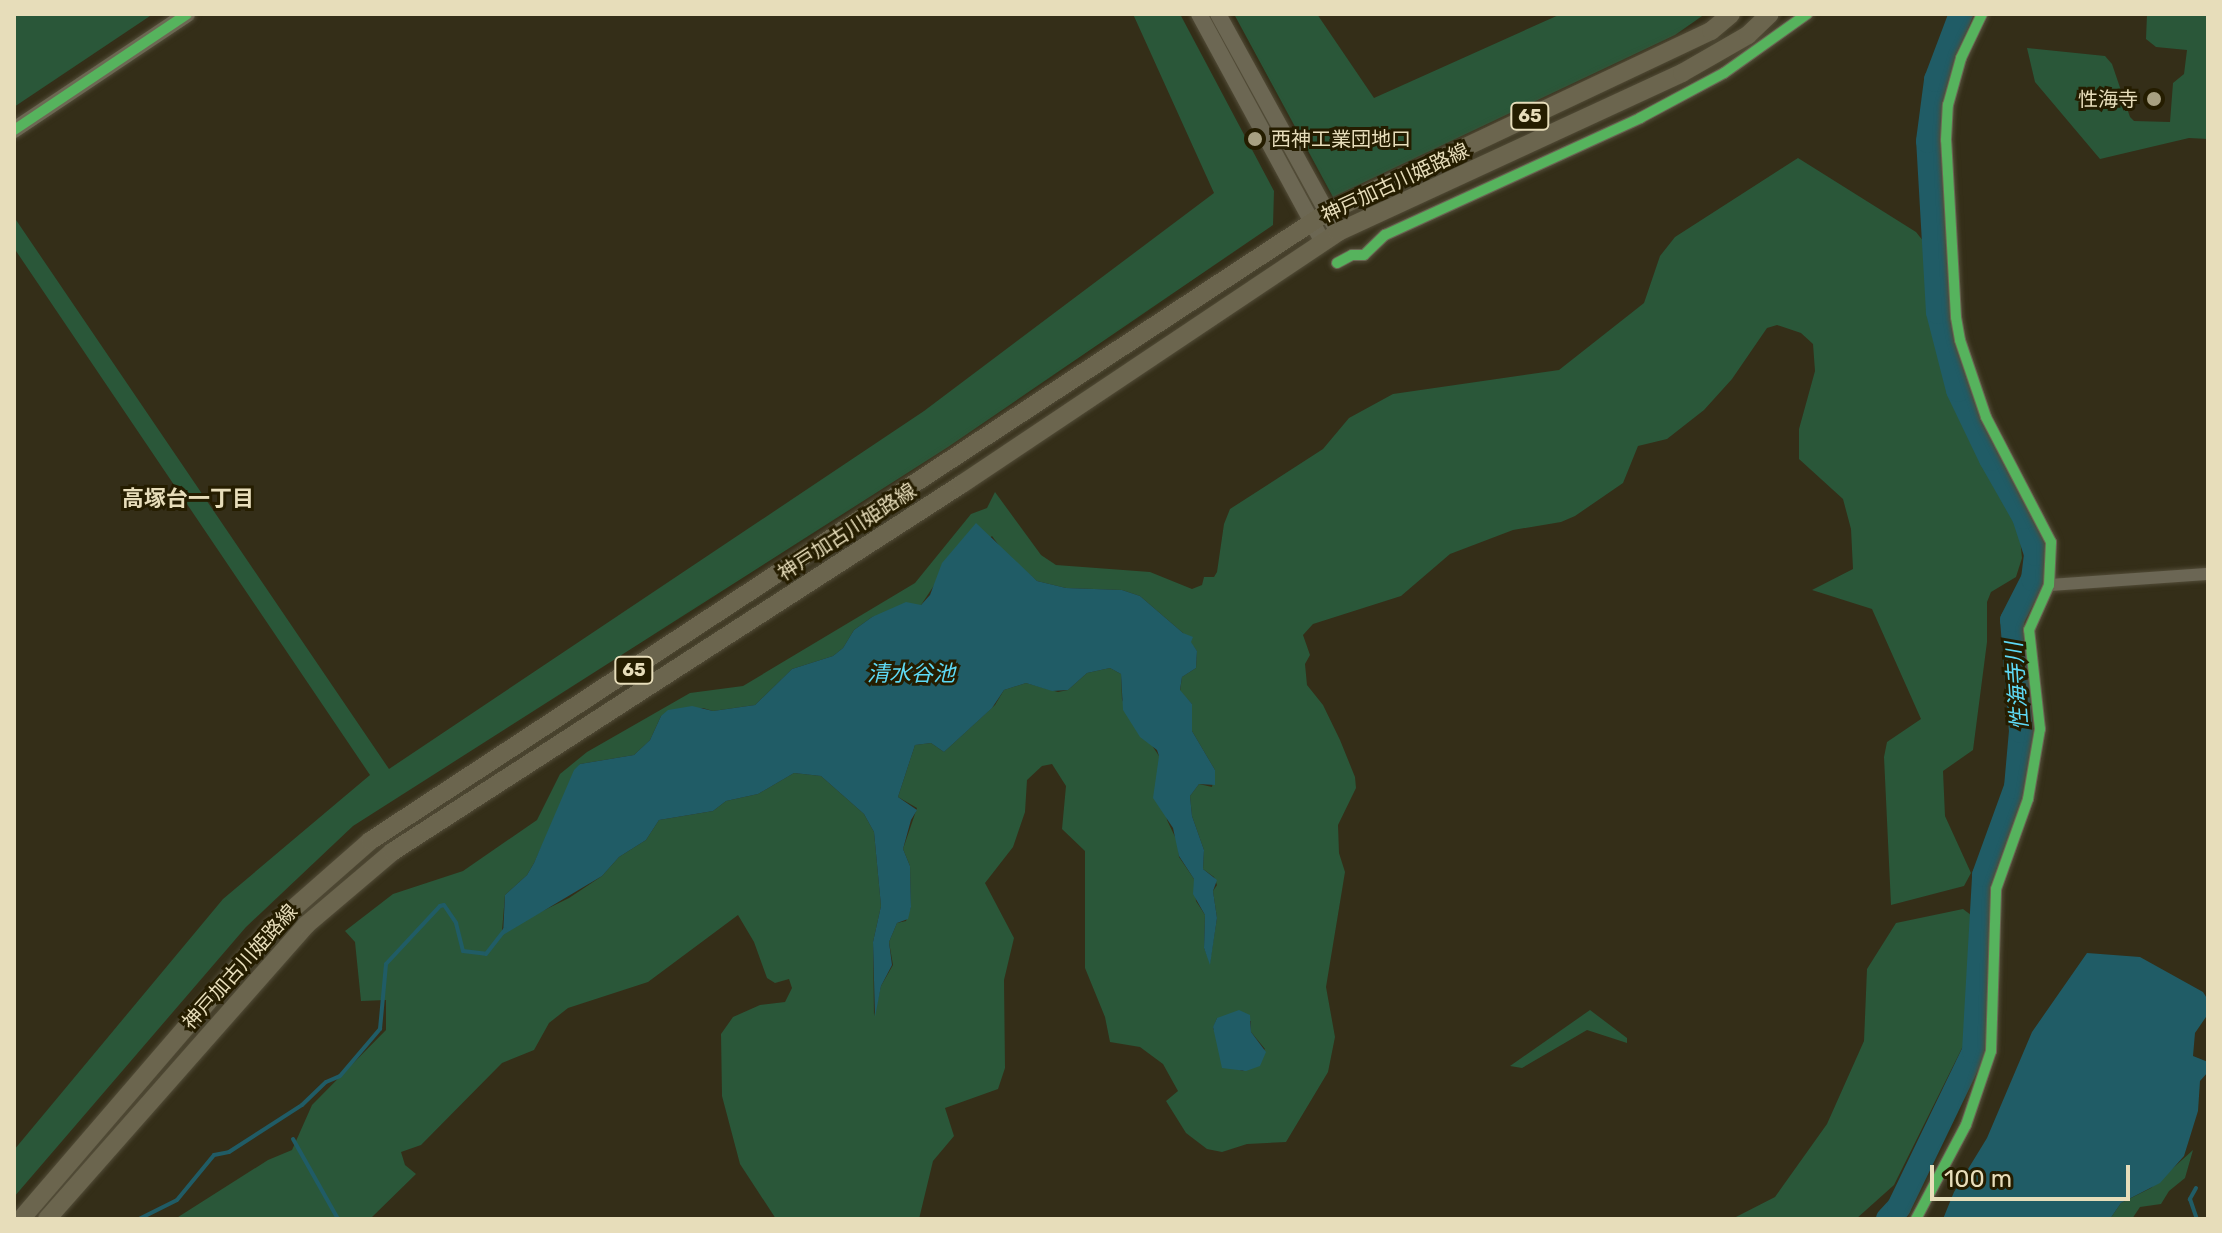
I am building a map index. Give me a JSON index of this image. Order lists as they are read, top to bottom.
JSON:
{
  "streets": {
    "main road": ["65", "神戸加古川姫路線"]
  },
  "districts": ["高塚台一丁目"],
  "water": ["清水谷池", "性海寺川"],
  "places": ["性海寺", "西神工業団地口"],
  "scale_bar": "100 m"
}
